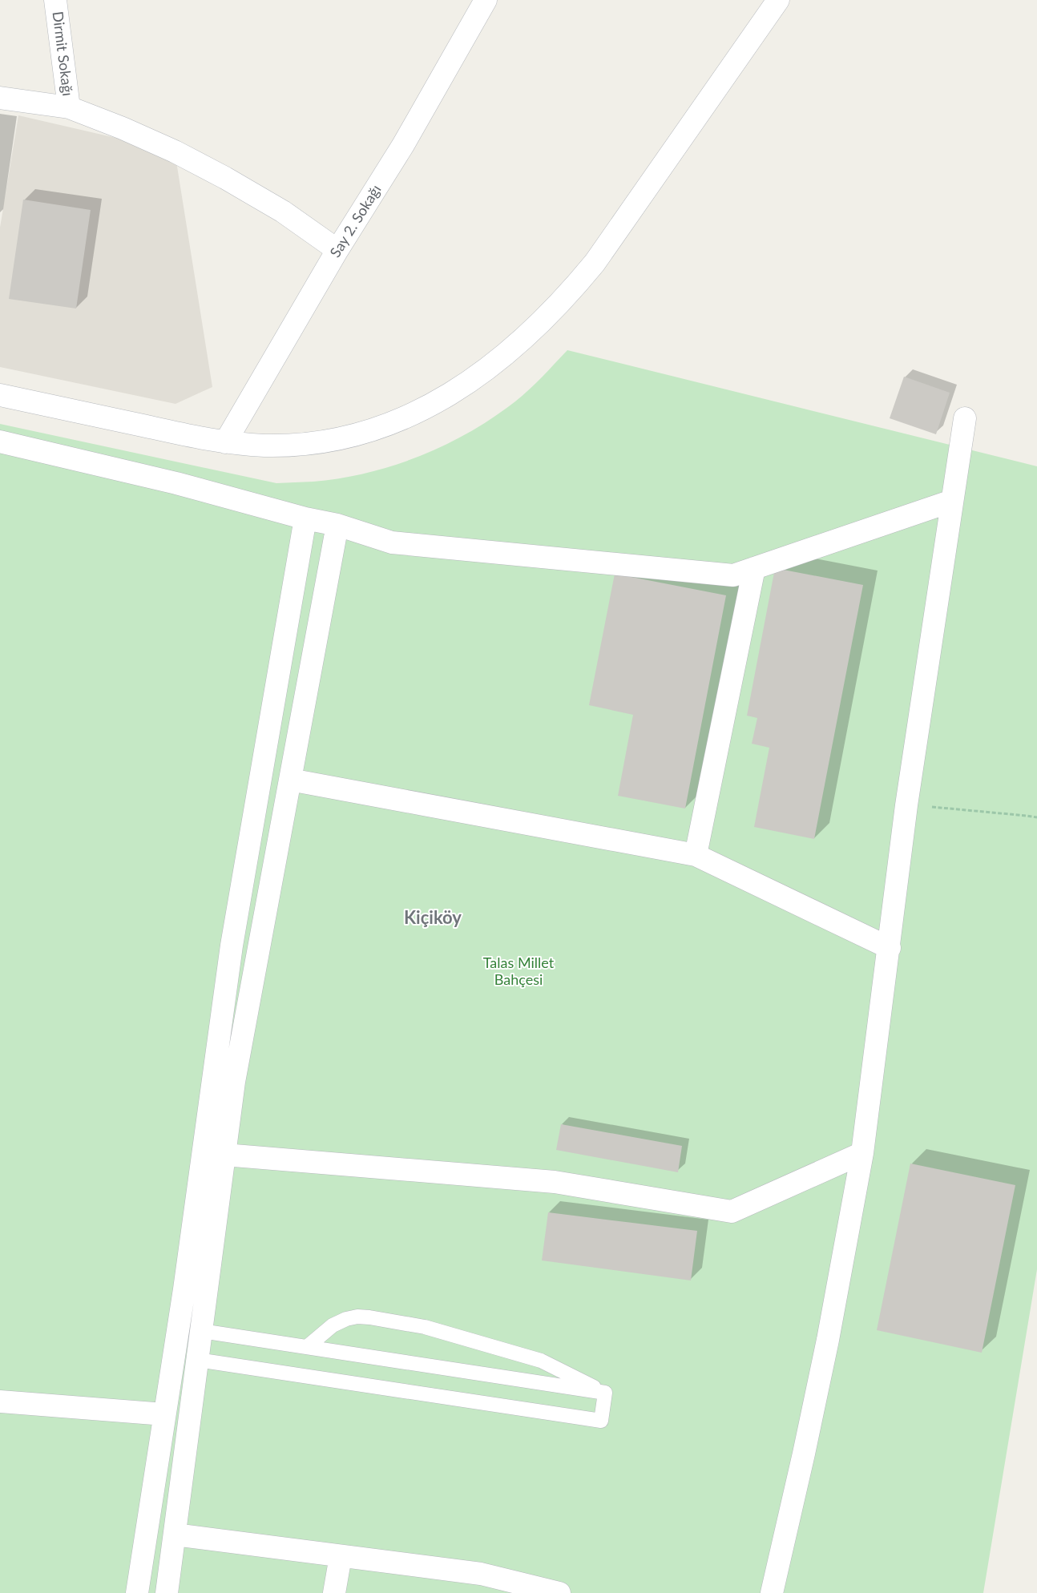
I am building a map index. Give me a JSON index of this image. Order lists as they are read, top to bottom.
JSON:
{
  "streets": {
    "street": ["Dirmit Sokağı", "Say 2. Sokağı"]
  },
  "districts": ["Kiçiköy"],
  "parks": ["Talas Millet Bahçesi"]
}
